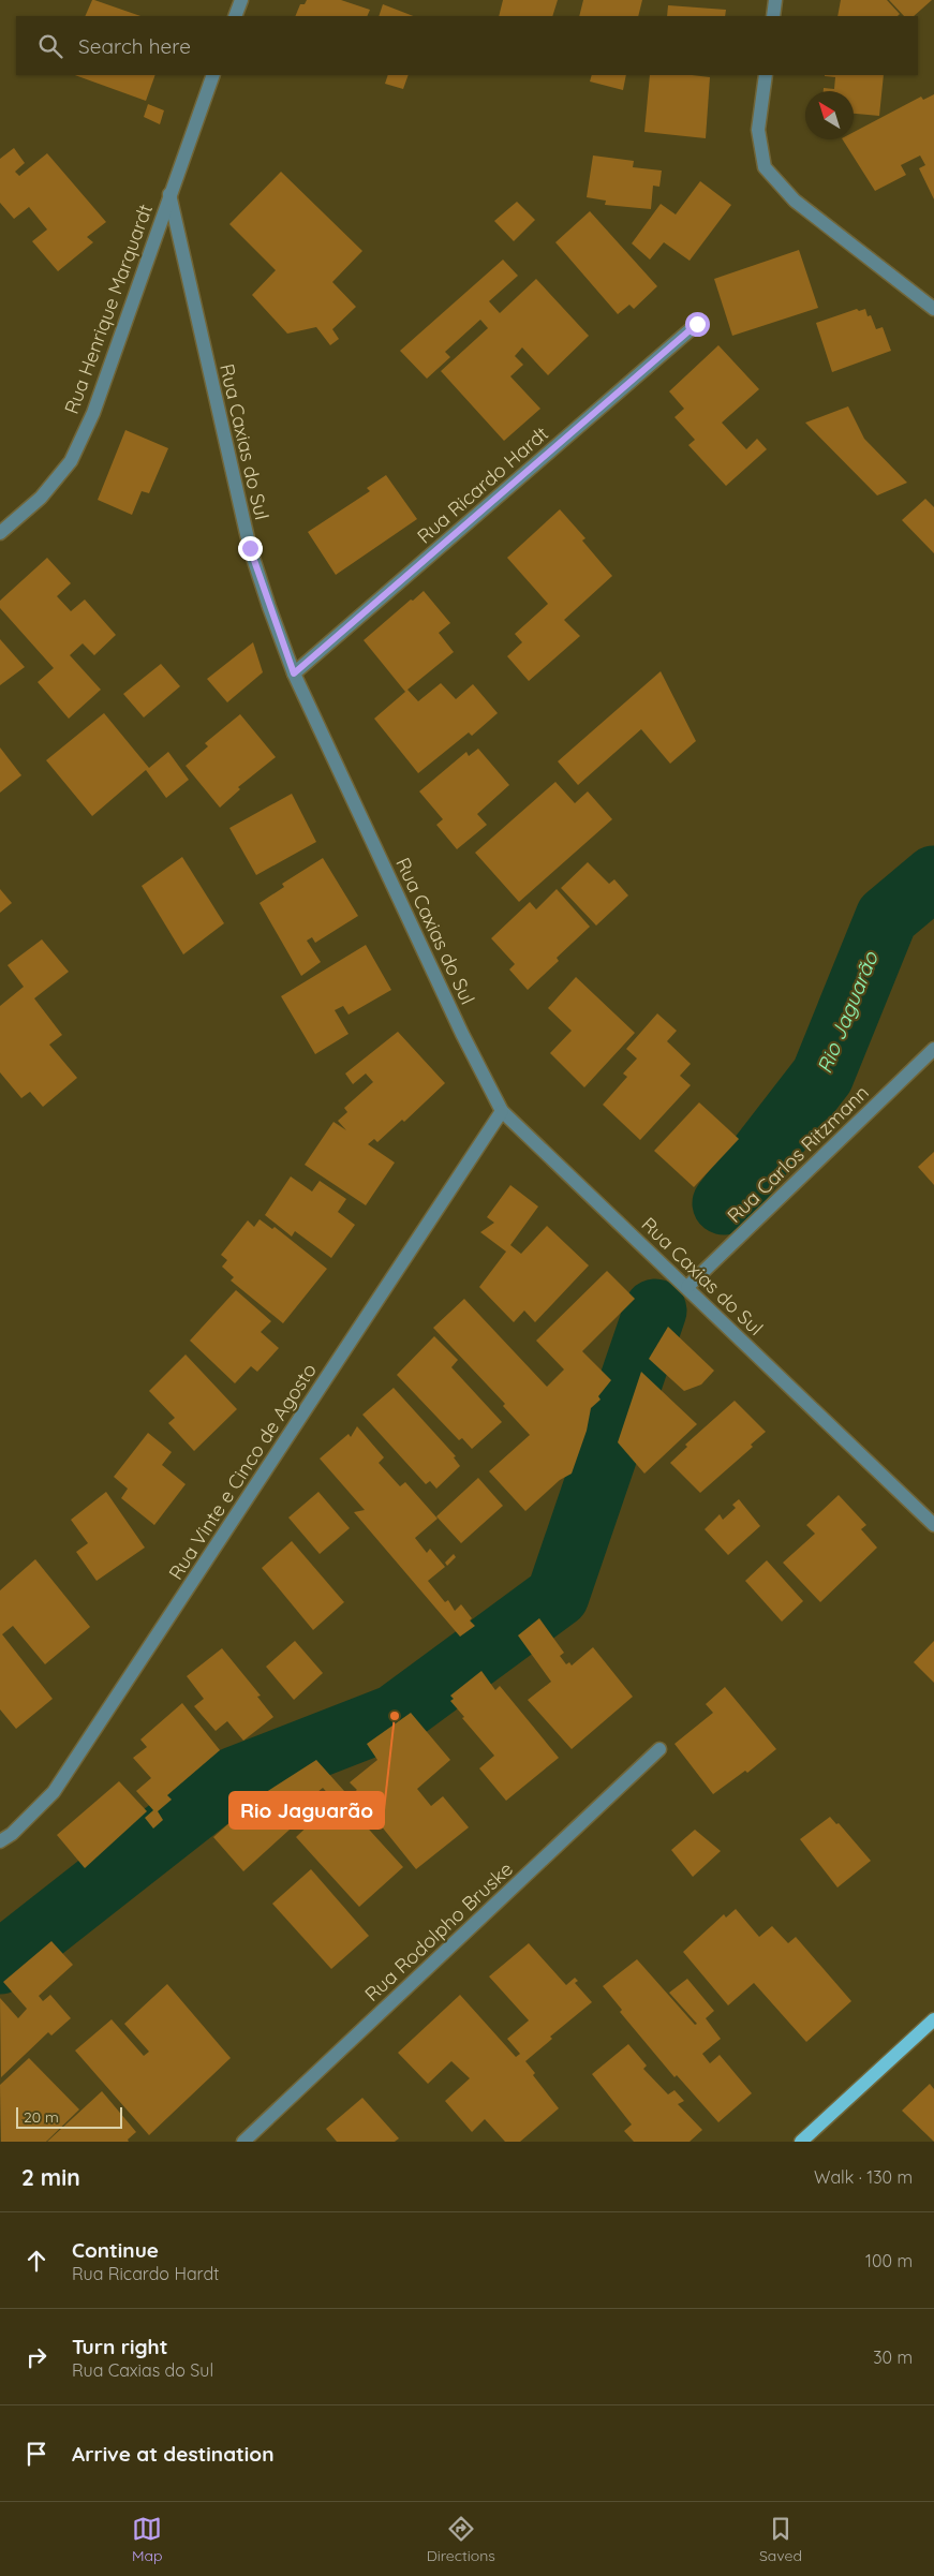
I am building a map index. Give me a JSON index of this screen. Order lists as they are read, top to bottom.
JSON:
{
  "streets": {
    "street": [
      "Rua Henrique Marquardt",
      "Rua Caxias do Sul",
      "Rua Ricardo Hardt",
      "Rua Carlos Ritzmann",
      "Rua Vinte e Cinco de Agosto",
      "Rua Rodolpho Bruske"
    ]
  },
  "crossings": [
    ["Rua Henrique Marquardt", "Rua Caxias do Sul"],
    ["Rua Caxias do Sul", "Rua Ricardo Hardt"],
    ["Rua Caxias do Sul", "Rua Carlos Ritzmann"],
    ["Rua Caxias do Sul", "Rua Vinte e Cinco de Agosto"]
  ],
  "water": ["Rio Jaguarão"],
  "places": ["Rio Jaguarão"],
  "scale_bar": "20 m",
  "north": "top left",
  "page": {
    "search": "Search here",
    "scale": "20 m",
    "heading": ["2 min", "Walk · 130 m"],
    "list": [
      ["Continue", "Rua Ricardo Hardt", "100 m"],
      ["Turn right", "Rua Caxias do Sul", "30 m"],
      "Arrive at destination"
    ],
    "nav": ["Map", "Directions", "Saved"]
  }
}
